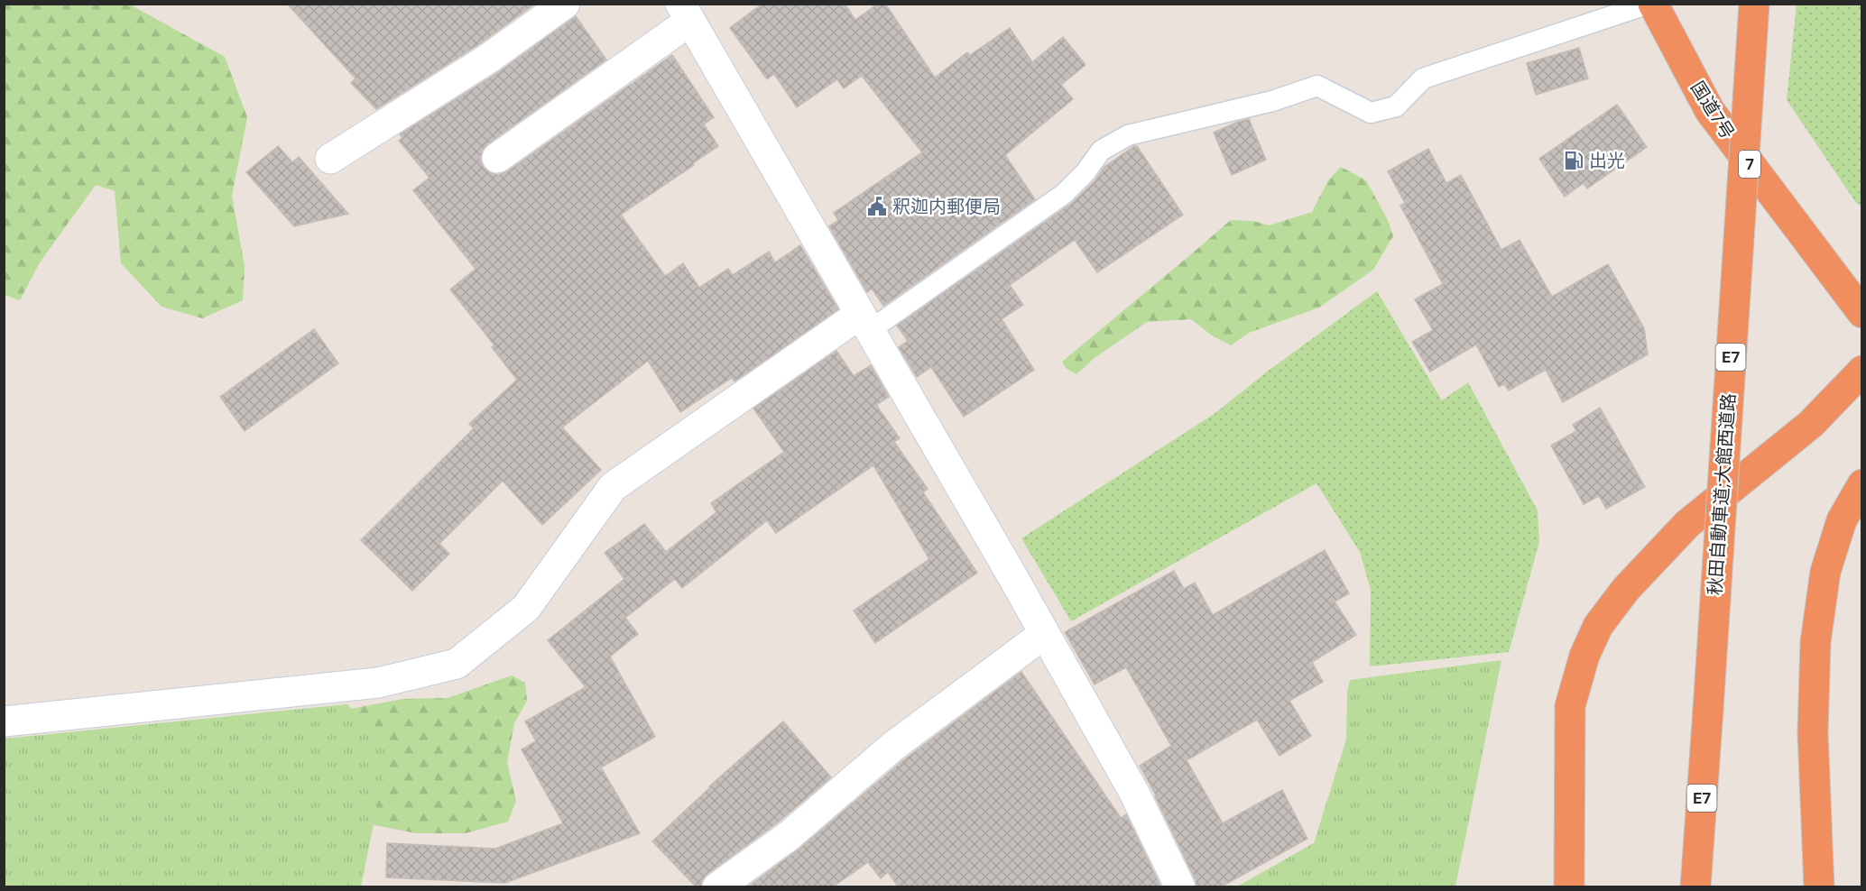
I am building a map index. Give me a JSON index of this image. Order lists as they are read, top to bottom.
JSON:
{
  "streets": {
    "highway": [
      "国道7号",
      "7",
      "E7",
      "秋田自動車道;大館西道路"
    ]
  },
  "places": {
    "fuel station": ["出光"],
    "public building": ["釈迦内郵便局"]
  }
}
